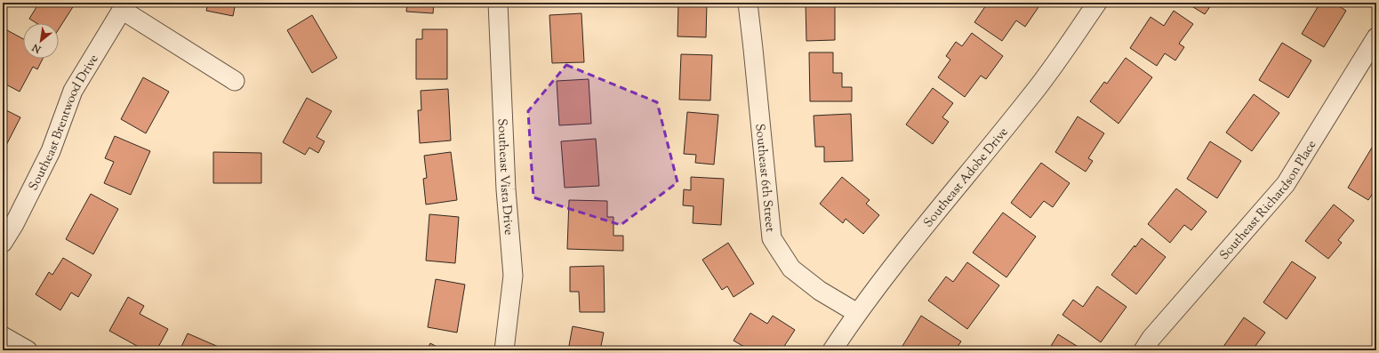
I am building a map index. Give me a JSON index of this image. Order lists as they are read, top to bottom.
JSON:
{
  "streets": {
    "street": [
      "Southeast Brentwood Drive",
      "Southeast Vista Drive",
      "Southeast Adobe Drive",
      "Southeast 6th Street",
      "Southeast Richardson Place"
    ]
  },
  "crossings": [
    ["Southeast Adobe Drive", "Southeast 6th Street"]
  ],
  "north": "bottom left"
}
